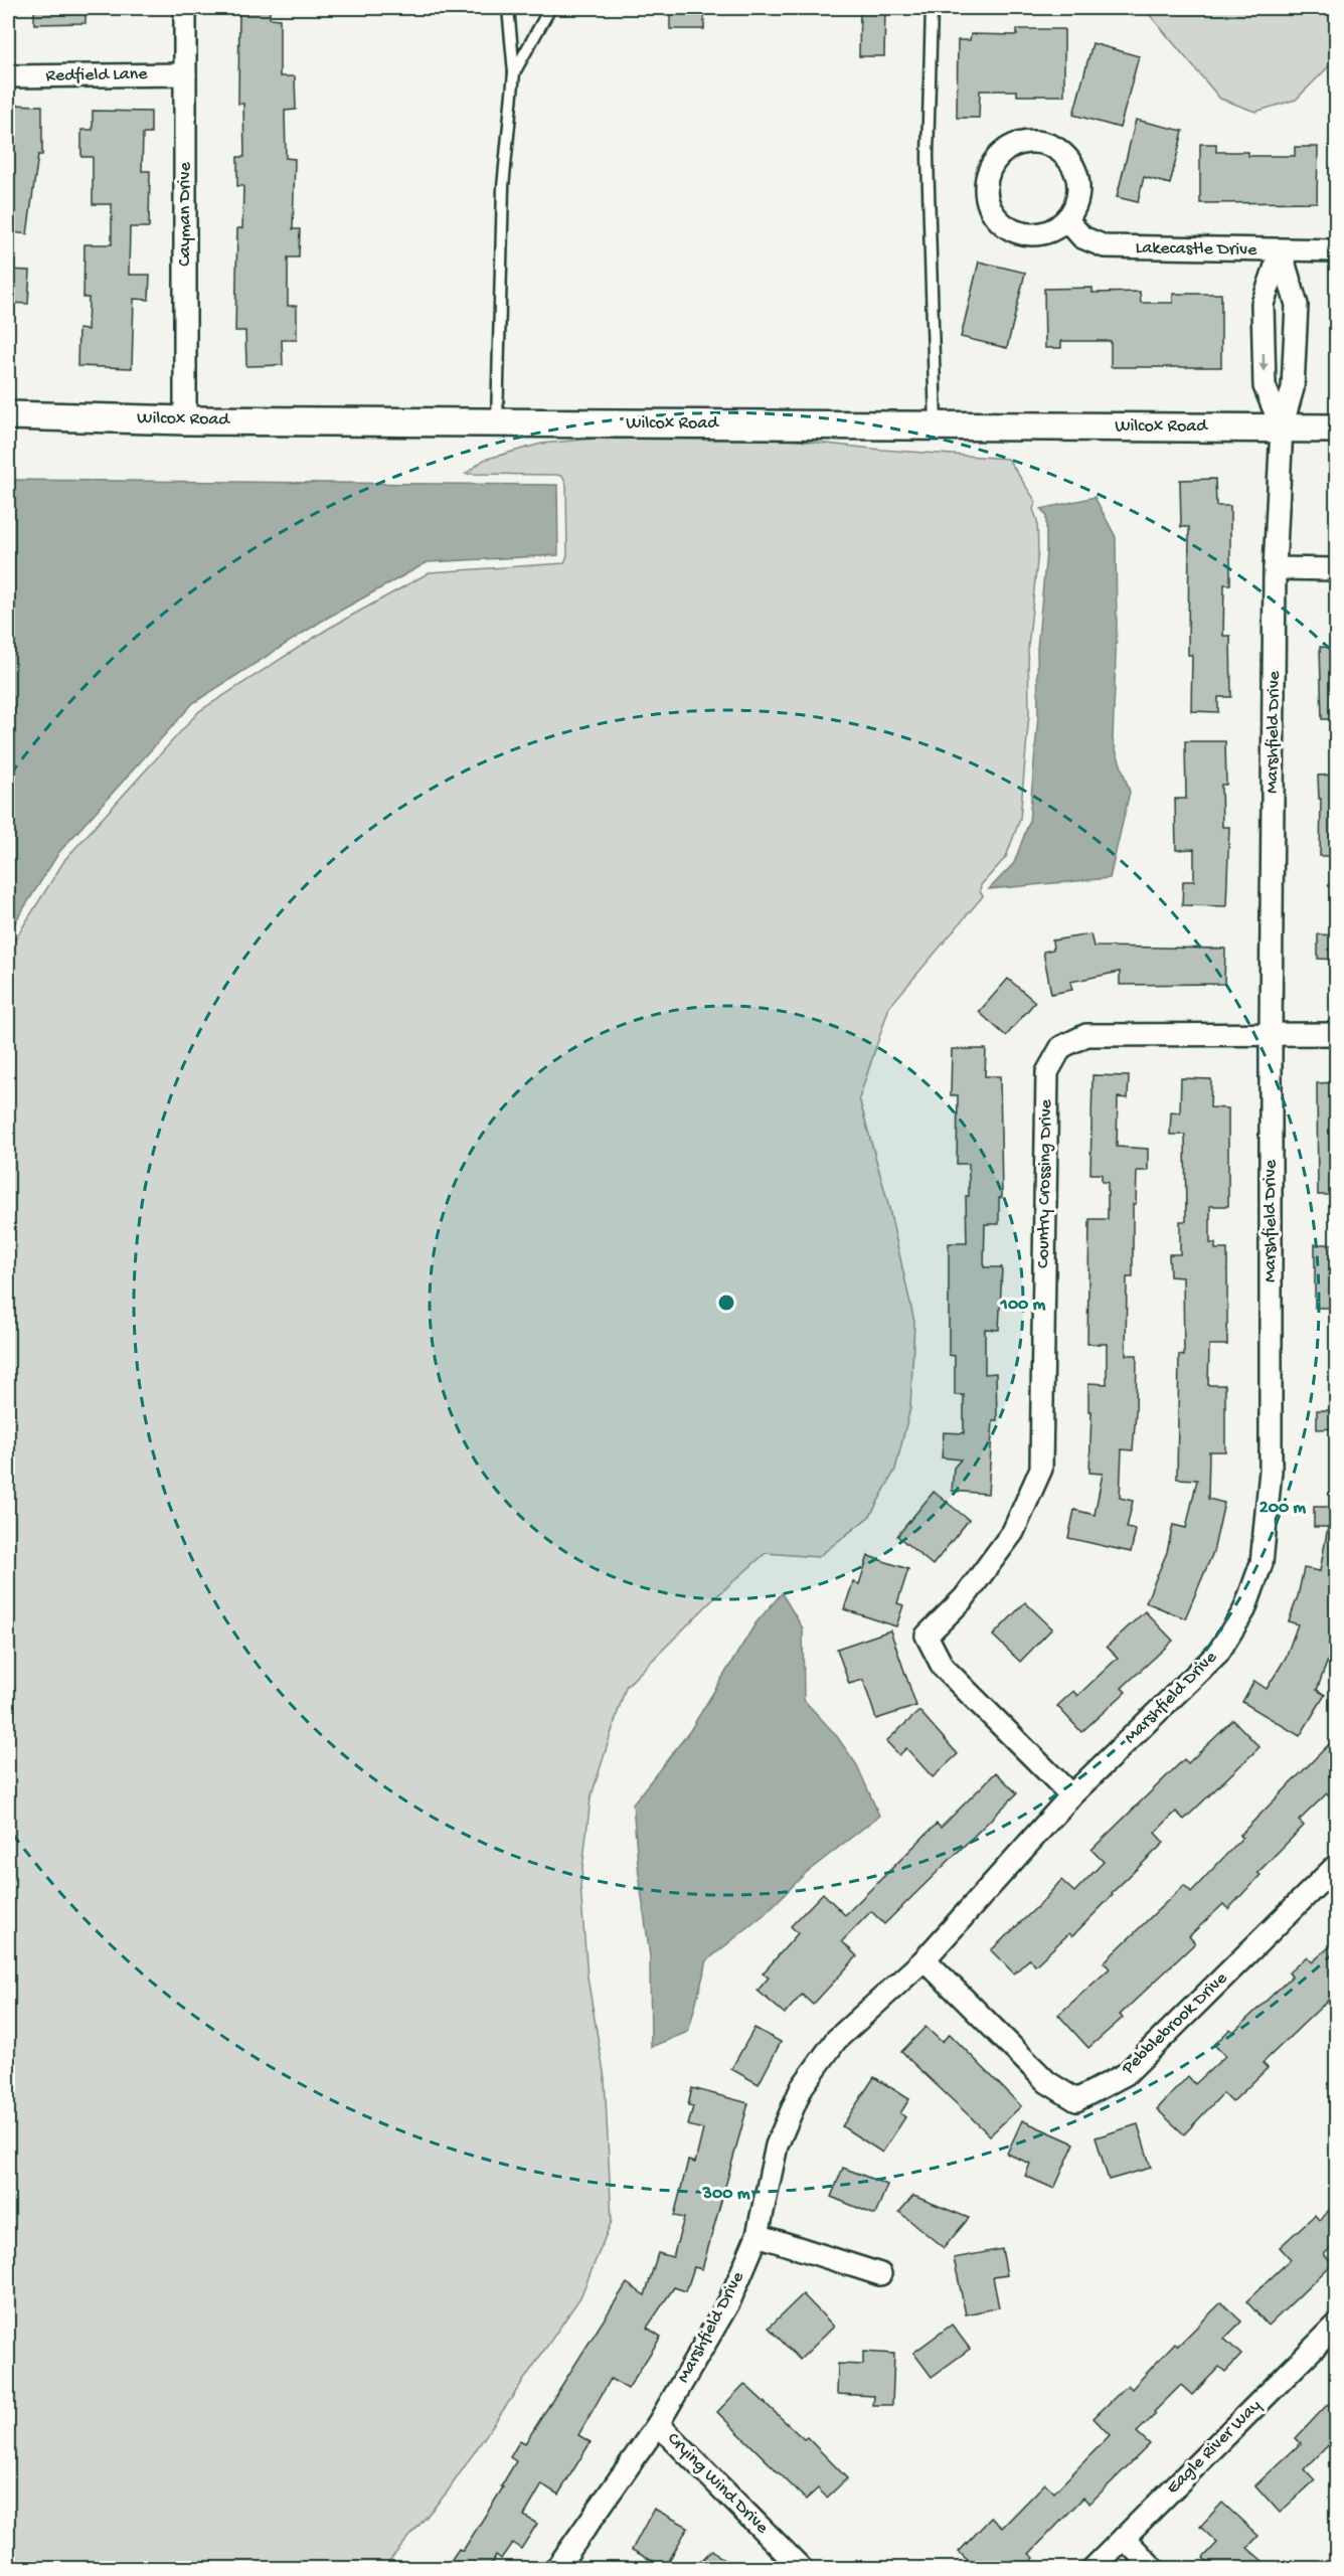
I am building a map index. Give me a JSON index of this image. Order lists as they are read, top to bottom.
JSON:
{
  "streets": {
    "street": [
      "Redfield Lane",
      "Cayman Drive",
      "Lakecastle Drive",
      "Wilcox Road",
      "Marshfield Drive",
      "Country Crossing Drive",
      "Pebblebrook Drive",
      "Eagle River Way",
      "Crying Wind Drive"
    ]
  },
  "crossings": [
    ["Redfield Lane", "Cayman Drive"],
    ["Cayman Drive", "Wilcox Road"],
    ["Lakecastle Drive", "Marshfield Drive"],
    ["Wilcox Road", "Marshfield Drive"],
    ["Marshfield Drive", "Country Crossing Drive"],
    ["Marshfield Drive", "Pebblebrook Drive"],
    ["Marshfield Drive", "Crying Wind Drive"]
  ],
  "rings": ["100 m", "200 m", "300 m"]
}
